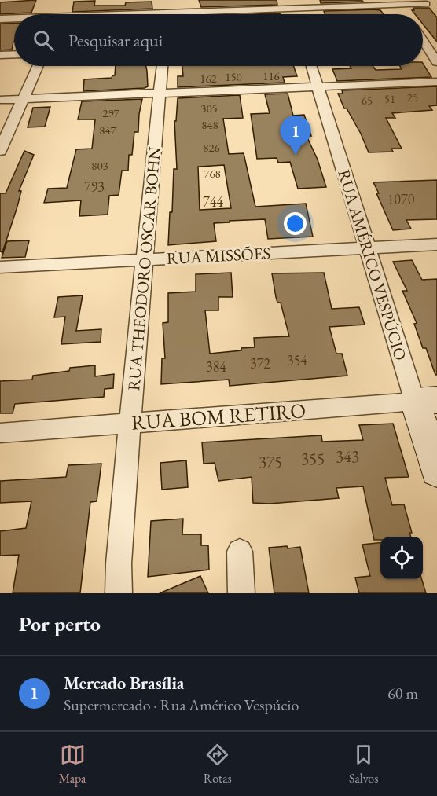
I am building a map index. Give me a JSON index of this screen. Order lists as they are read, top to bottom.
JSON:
{
  "streets": {
    "street": [
      "RUA MISSÕES",
      "RUA AMÉRICO VESPÚCIO",
      "RUA THEODORO OSCAR BOHN",
      "RUA BOM RETIRO"
    ]
  },
  "crossings": [
    ["RUA MISSÕES", "RUA AMÉRICO VESPÚCIO"],
    ["RUA MISSÕES", "RUA THEODORO OSCAR BOHN"],
    ["RUA AMÉRICO VESPÚCIO", "RUA BOM RETIRO"],
    ["RUA THEODORO OSCAR BOHN", "RUA BOM RETIRO"]
  ],
  "house_numbers": [
    "116",
    "150",
    "162",
    "25",
    "51",
    "65",
    "305",
    "297",
    "848",
    "847",
    "826",
    "803",
    "768",
    "793",
    "1070",
    "744",
    "354",
    "372",
    "384",
    "343",
    "355",
    "375"
  ],
  "page": {
    "search": "Pesquisar aqui",
    "pins": "1",
    "heading": "Por perto",
    "list": [
      {
        "mark": "1",
        "name": "Mercado Brasília",
        "note": "Supermercado · Rua Américo Vespúcio",
        "value": "60 m"
      }
    ],
    "nav": ["Mapa", "Rotas", "Salvos"]
  }
}
